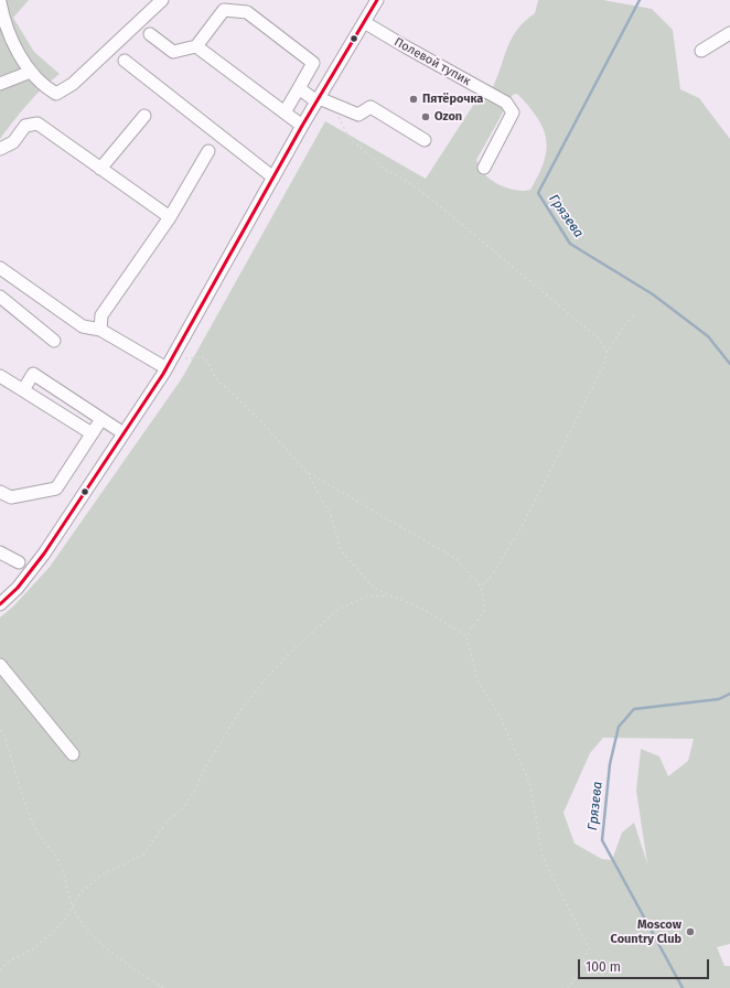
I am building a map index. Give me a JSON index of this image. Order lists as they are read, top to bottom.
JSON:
{
  "streets": {
    "street": ["Полевой тупик"]
  },
  "water": ["Грязева"],
  "places": ["Пятёрочка", "Ozon", "Moscow Country Club"],
  "scale_bar": "100 m"
}
